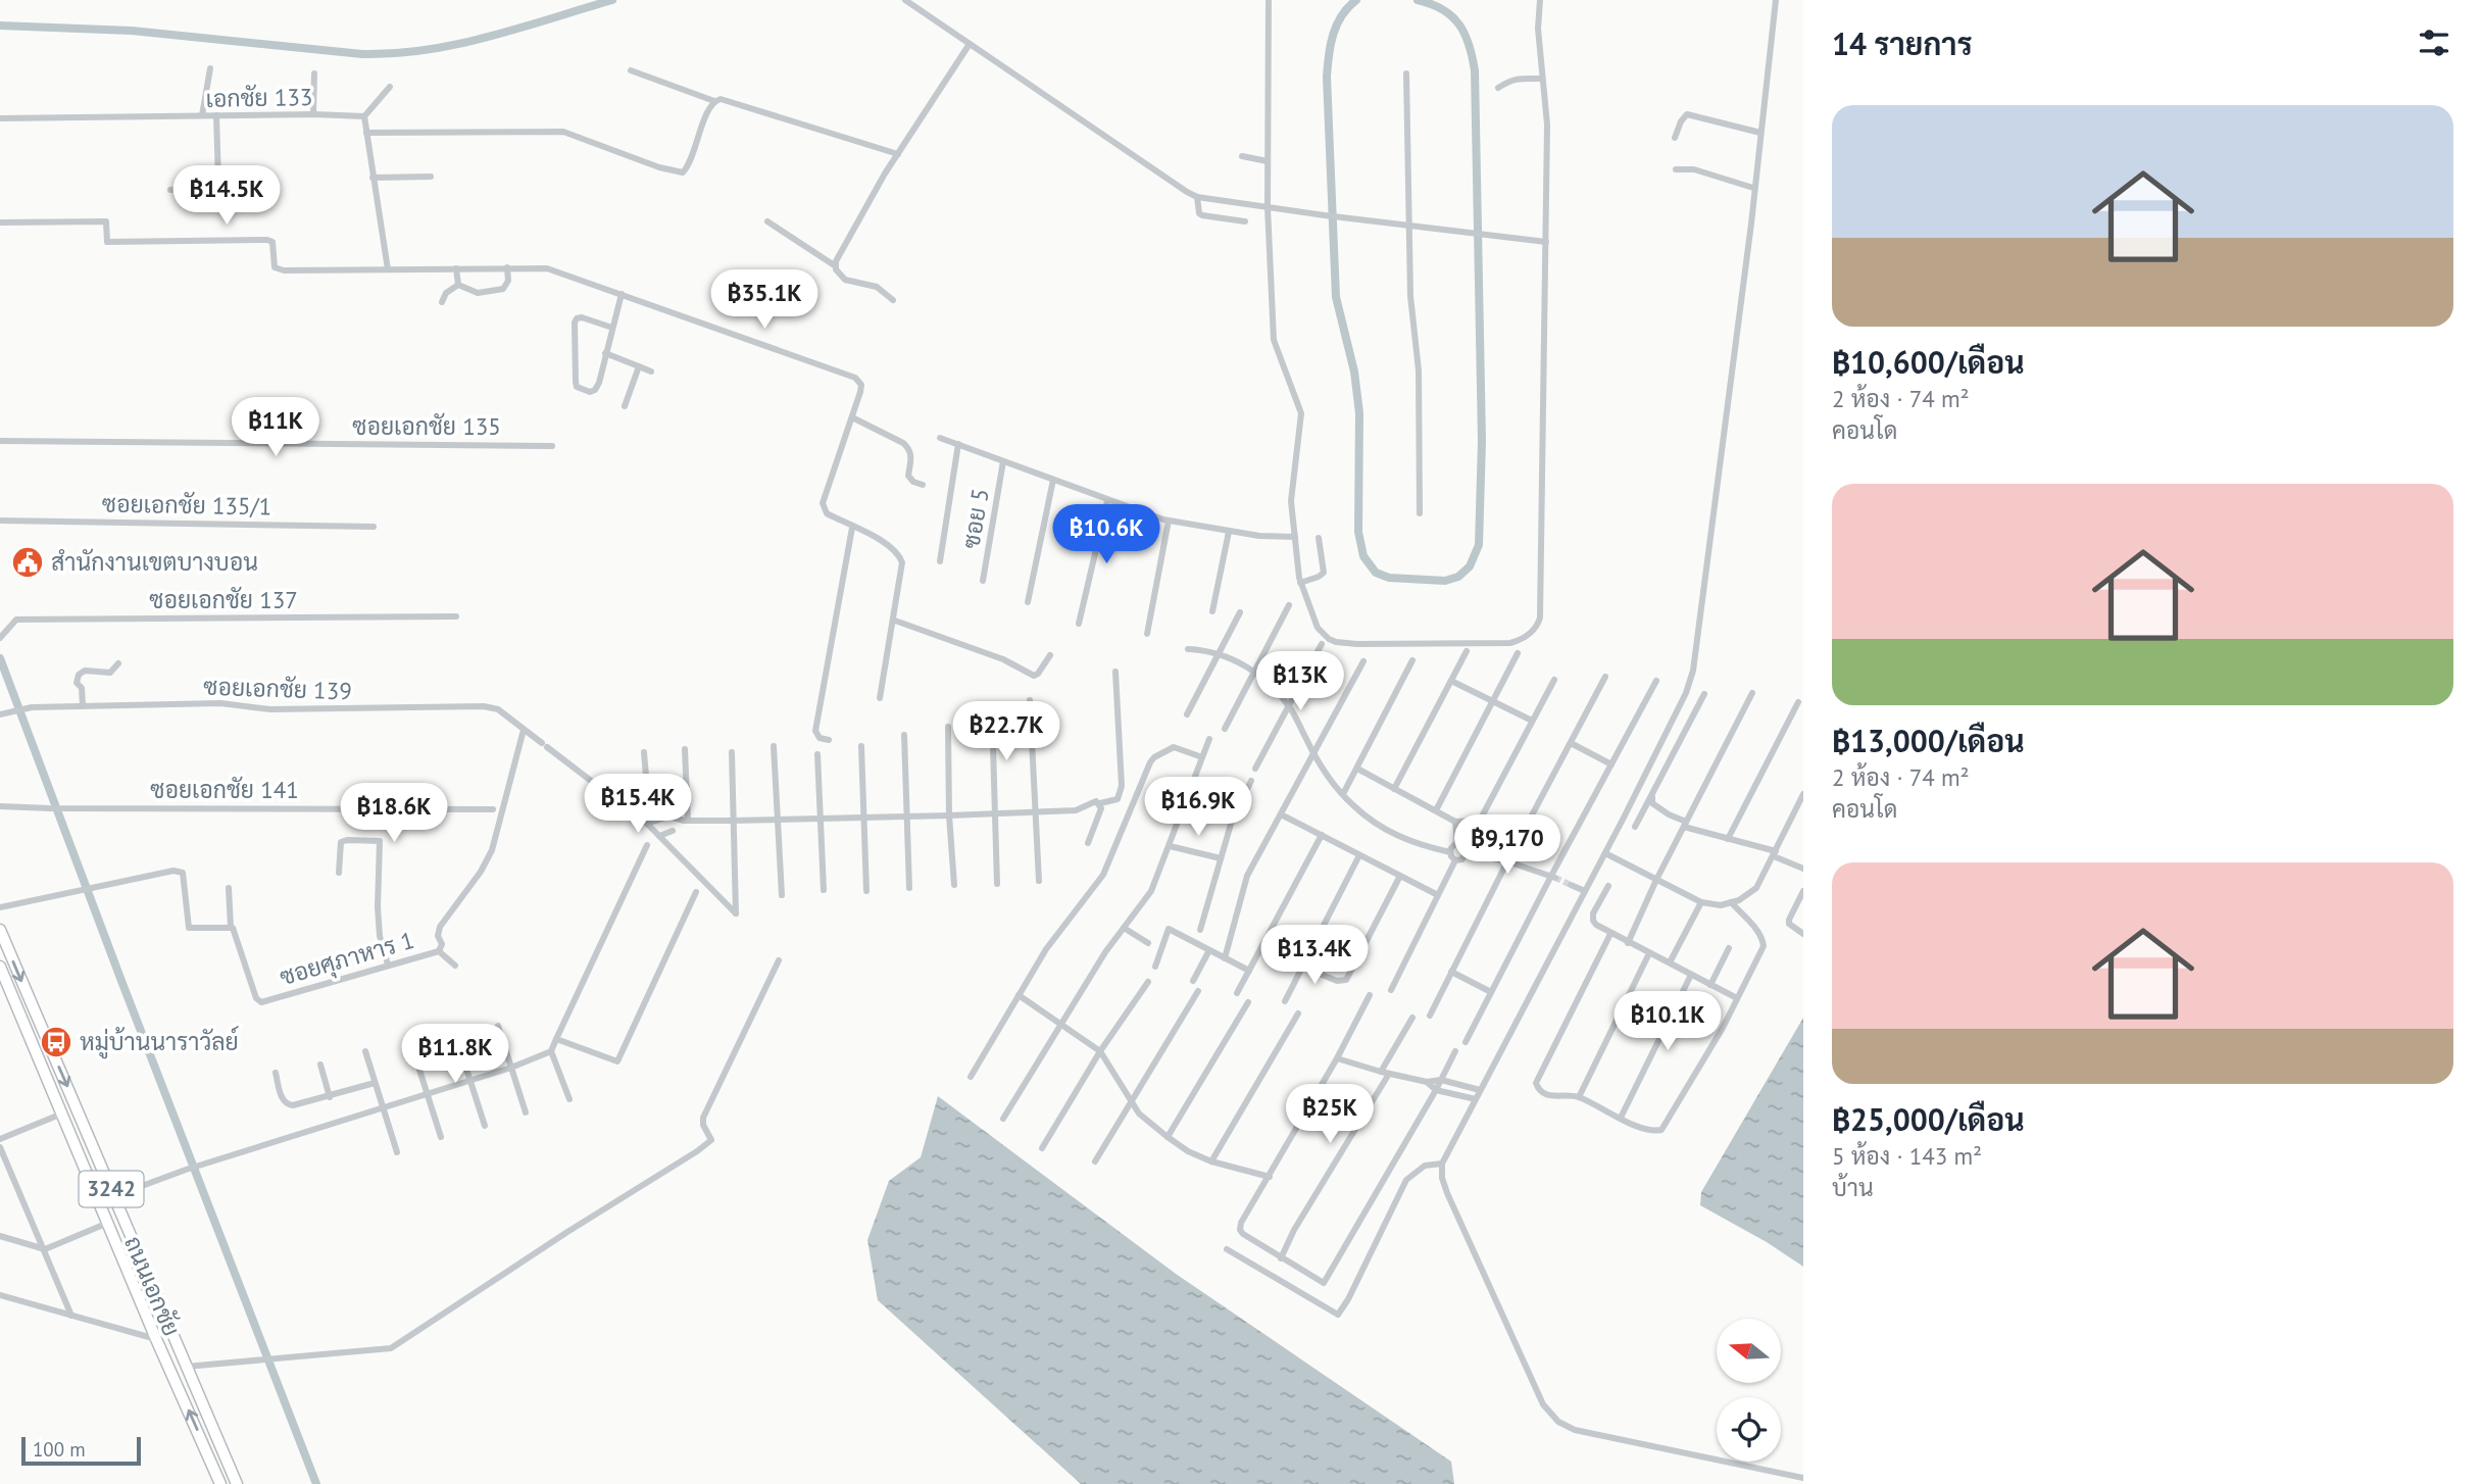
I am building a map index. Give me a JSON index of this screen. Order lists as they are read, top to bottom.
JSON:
{
  "streets": {
    "main road": ["3242", "ถนนเอกชัย"],
    "street": [
      "เอกชัย 133",
      "ซอยเอกชัย 135",
      "ซอยเอกชัย 135/1",
      "ซอย 5",
      "ซอยเอกชัย 137",
      "ซอยเอกชัย 139",
      "ซอยเอกชัย 141",
      "ซอยศุภาหาร 1"
    ]
  },
  "crossings": [
    ["ซอยเอกชัย 139", "ซอยศุภาหาร 1"]
  ],
  "places": {
    "public building": ["สำนักงานเขตบางบอน"],
    "bus stop": ["หมู่บ้านนาราวัลย์"]
  },
  "scale_bar": "100 m",
  "north": "left",
  "page": {
    "heading": "14 รายการ",
    "list": [
      {
        "name": "฿10,600/เดือน",
        "note": "2 ห้อง · 74 m² · คอนโด"
      },
      {
        "name": "฿13,000/เดือน",
        "note": "2 ห้อง · 74 m² · คอนโด"
      },
      {
        "name": "฿25,000/เดือน",
        "note": "5 ห้อง · 143 m² · บ้าน"
      }
    ],
    "price": [
      "฿14.5K",
      "฿35.1K",
      "฿11K",
      "฿10.6K",
      "฿13K",
      "฿22.7K",
      "฿15.4K",
      "฿16.9K",
      "฿18.6K",
      "฿9,170",
      "฿13.4K",
      "฿10.1K",
      "฿11.8K",
      "฿25K"
    ],
    "scale": "100 m"
  }
}
